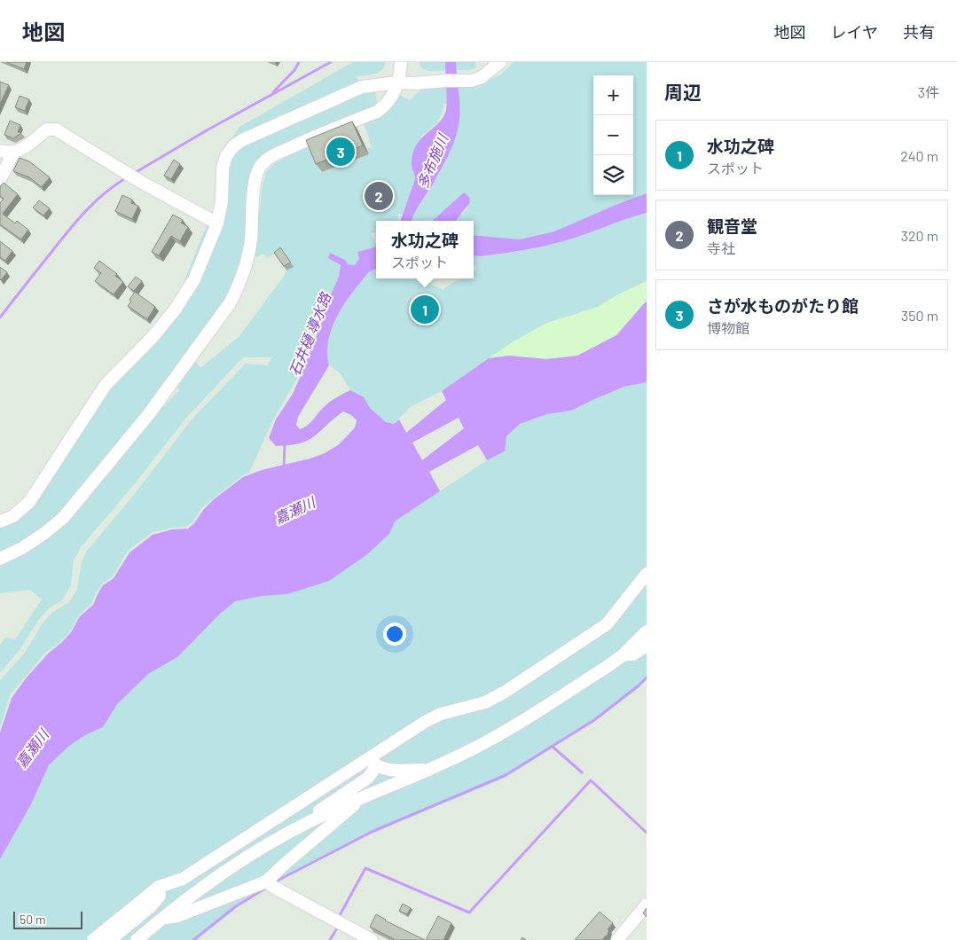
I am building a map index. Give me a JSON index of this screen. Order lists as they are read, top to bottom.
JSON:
{
  "water": ["多布施川", "石井樋 導水路", "嘉瀬川"],
  "scale_bar": "50 m",
  "page": {
    "header": "地図",
    "nav": ["地図", "レイヤ", "共有"],
    "heading": ["周辺", "3件"],
    "map_buttons": ["+", "−"],
    "list": [
      {
        "mark": "1",
        "name": "水功之碑",
        "note": "スポット",
        "value": "240 m"
      },
      {
        "mark": "2",
        "name": "観音堂",
        "note": "寺社",
        "value": "320 m"
      },
      {
        "mark": "3",
        "name": "さが水ものがたり館",
        "note": "博物館",
        "value": "350 m"
      }
    ],
    "pins": ["3", "2", "1"],
    "popup": ["水功之碑", "スポット"],
    "scale": "50 m"
  }
}
